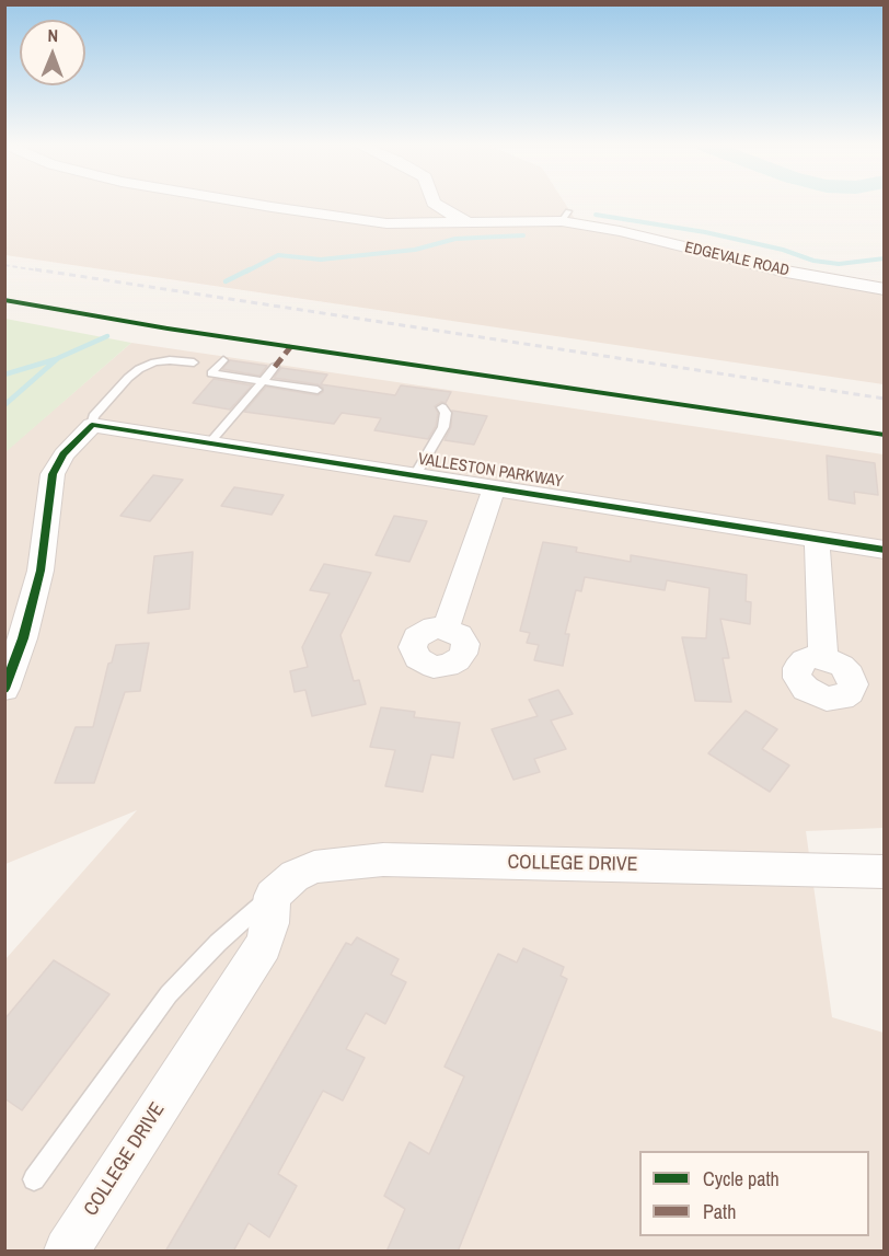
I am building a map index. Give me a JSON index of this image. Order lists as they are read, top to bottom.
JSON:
{
  "streets": {
    "street": ["EDGEVALE ROAD", "VALLESTON PARKWAY", "COLLEGE DRIVE"]
  },
  "legend": ["Cycle path", "Path"],
  "north": "top"
}
